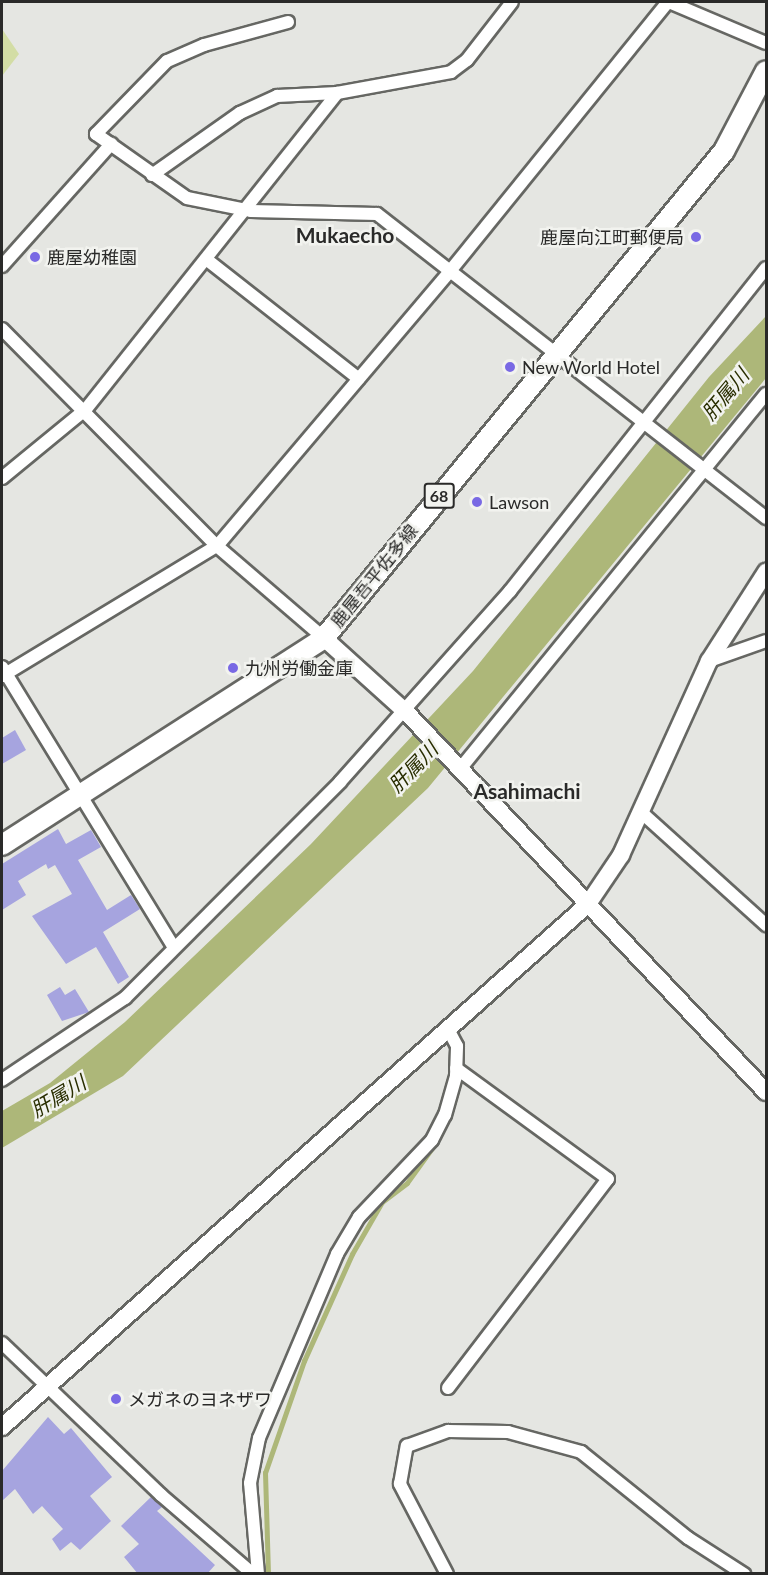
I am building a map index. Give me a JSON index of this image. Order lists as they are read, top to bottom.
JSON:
{
  "streets": {
    "main road": ["68", "鹿屋吾平佐多線"]
  },
  "districts": ["Mukaecho", "Asahimachi"],
  "water": ["肝属川"],
  "places": [
    "鹿屋向江町郵便局",
    "鹿屋幼稚園",
    "New World Hotel",
    "Lawson",
    "九州労働金庫",
    "メガネのヨネザワ"
  ]
}
